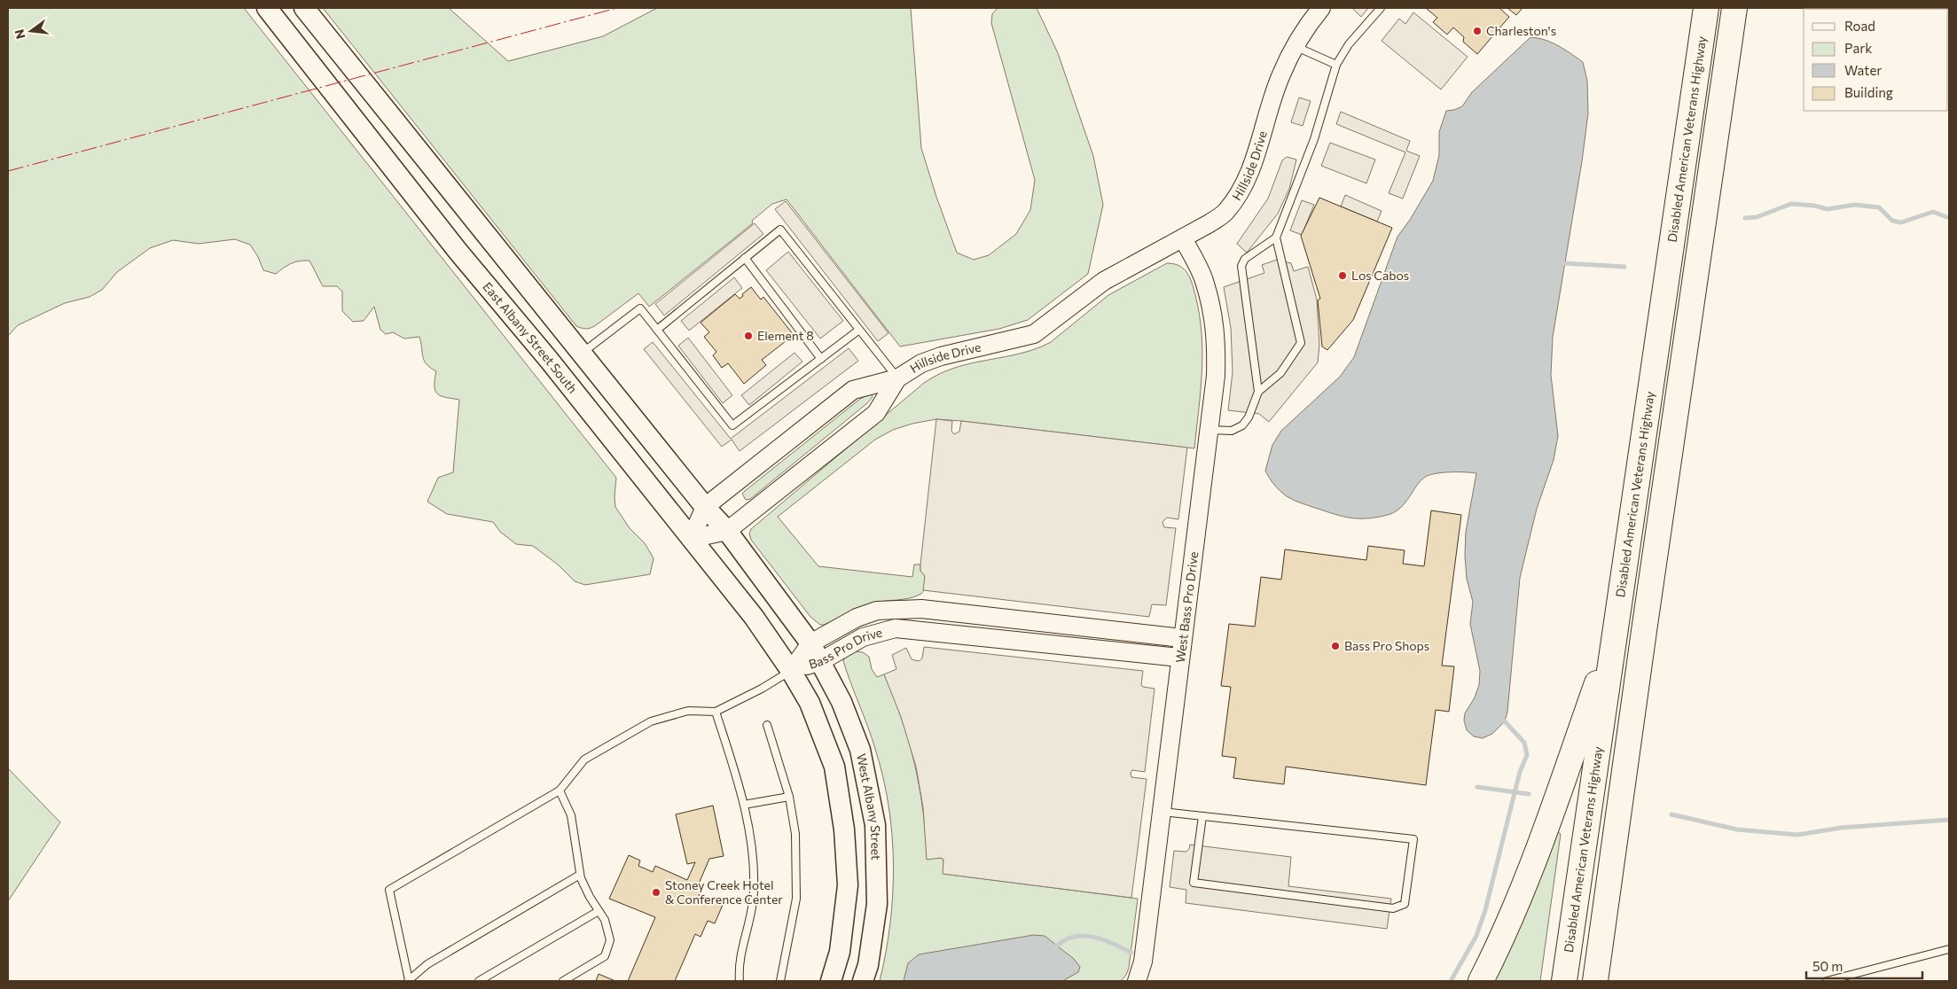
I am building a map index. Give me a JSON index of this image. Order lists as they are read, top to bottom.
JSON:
{
  "streets": {
    "highway": ["Disabled American Veterans Highway"],
    "main road": ["East Albany Street South", "West Albany Street"],
    "street": ["Hillside Drive", "West Bass Pro Drive", "Bass Pro Drive"]
  },
  "crossings": [
    ["Hillside Drive", "East Albany Street South"],
    ["Hillside Drive", "West Bass Pro Drive"],
    ["East Albany Street South", "Bass Pro Drive"],
    ["West Bass Pro Drive", "Bass Pro Drive"],
    ["Bass Pro Drive", "West Albany Street"]
  ],
  "places": [
    "Charleston's",
    "Los Cabos",
    "Element 8",
    "Bass Pro Shops",
    "Stoney Creek Hotel & Conference Center"
  ],
  "legend": [
    "Road",
    "Park",
    "Water",
    "Building"
  ],
  "scale_bar": "50 m",
  "north": "left"
}
